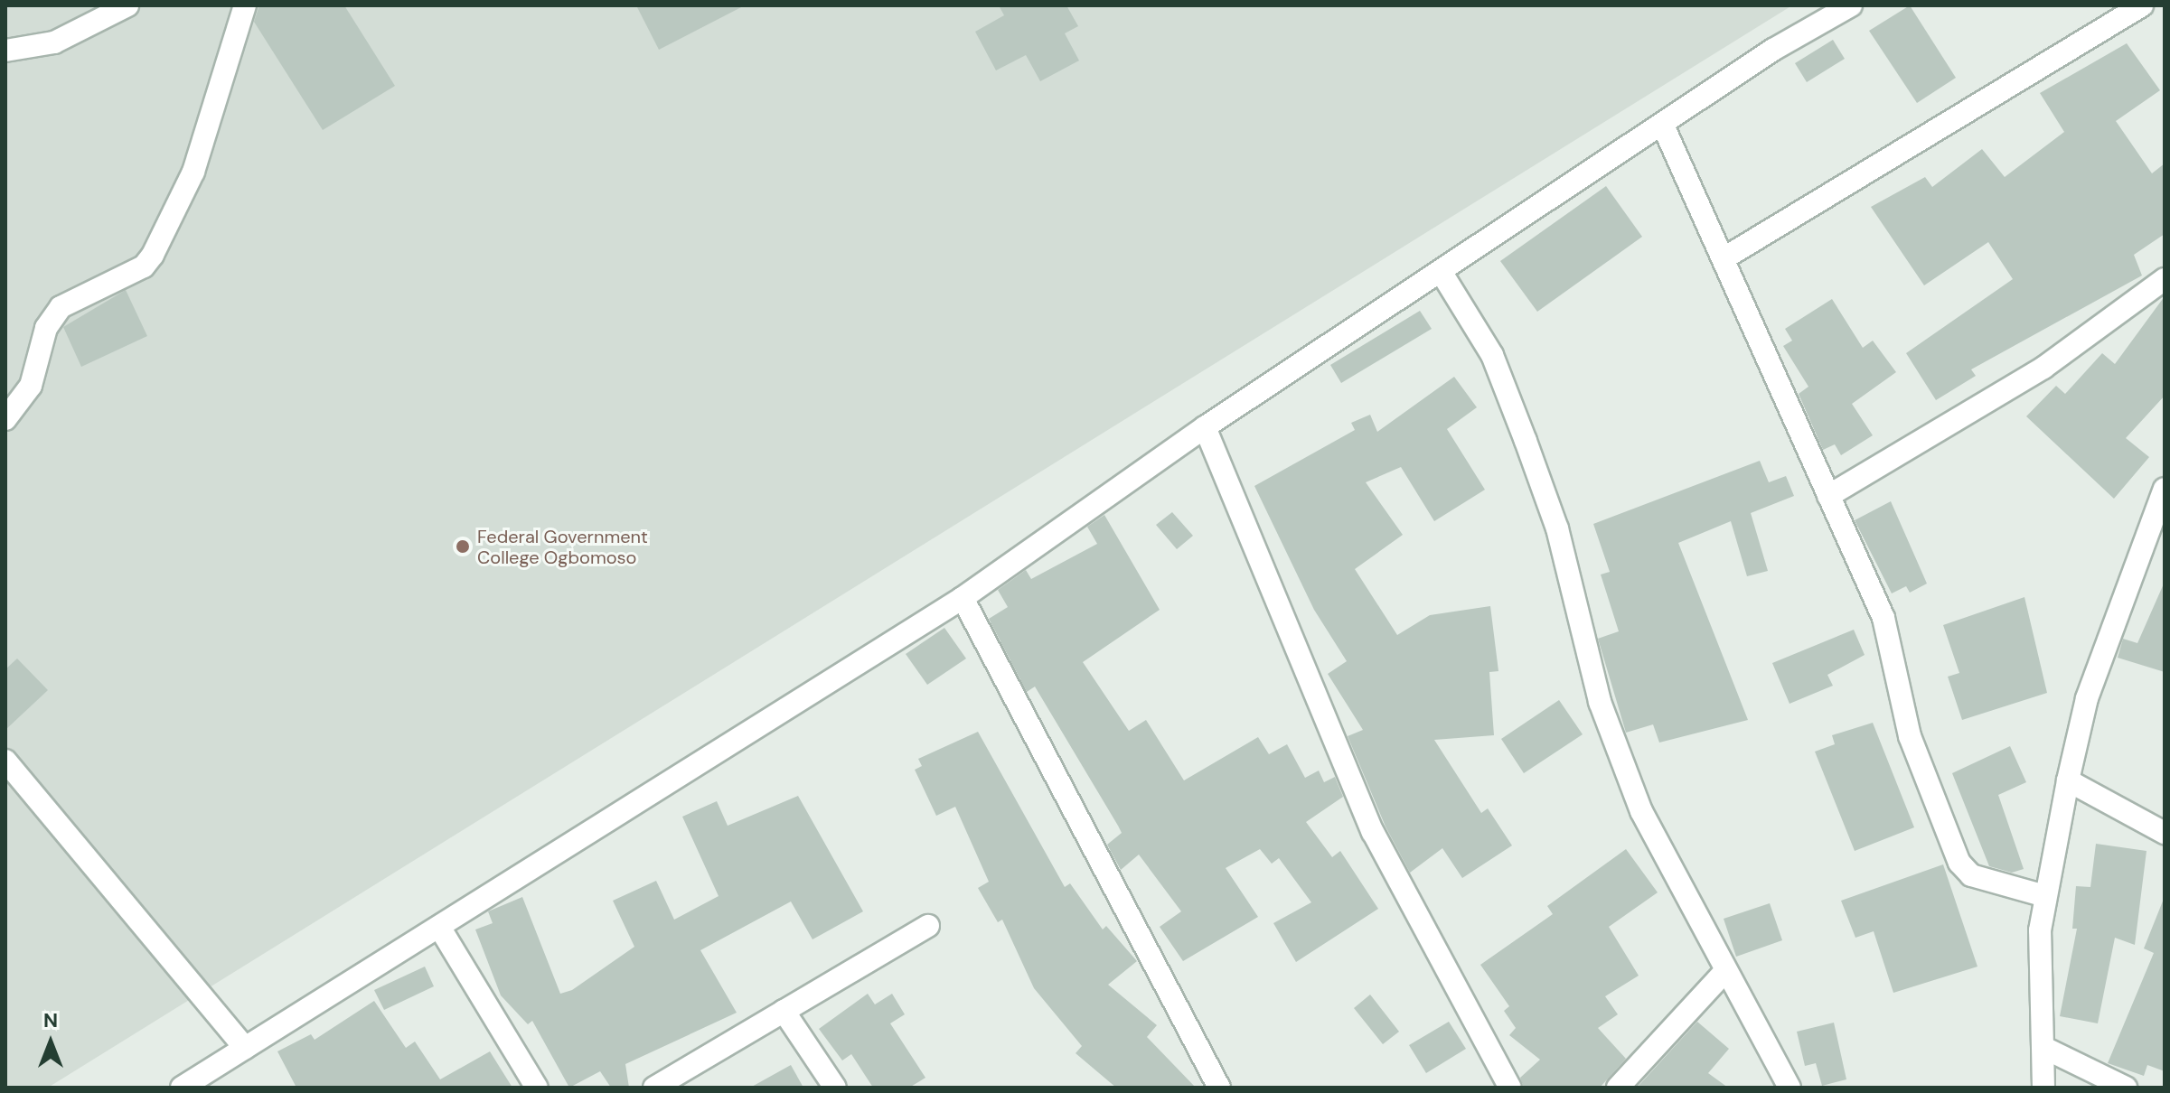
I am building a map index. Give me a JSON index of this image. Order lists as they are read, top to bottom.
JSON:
{
  "places": ["Federal Government College Ogbomoso"],
  "north": "top"
}
